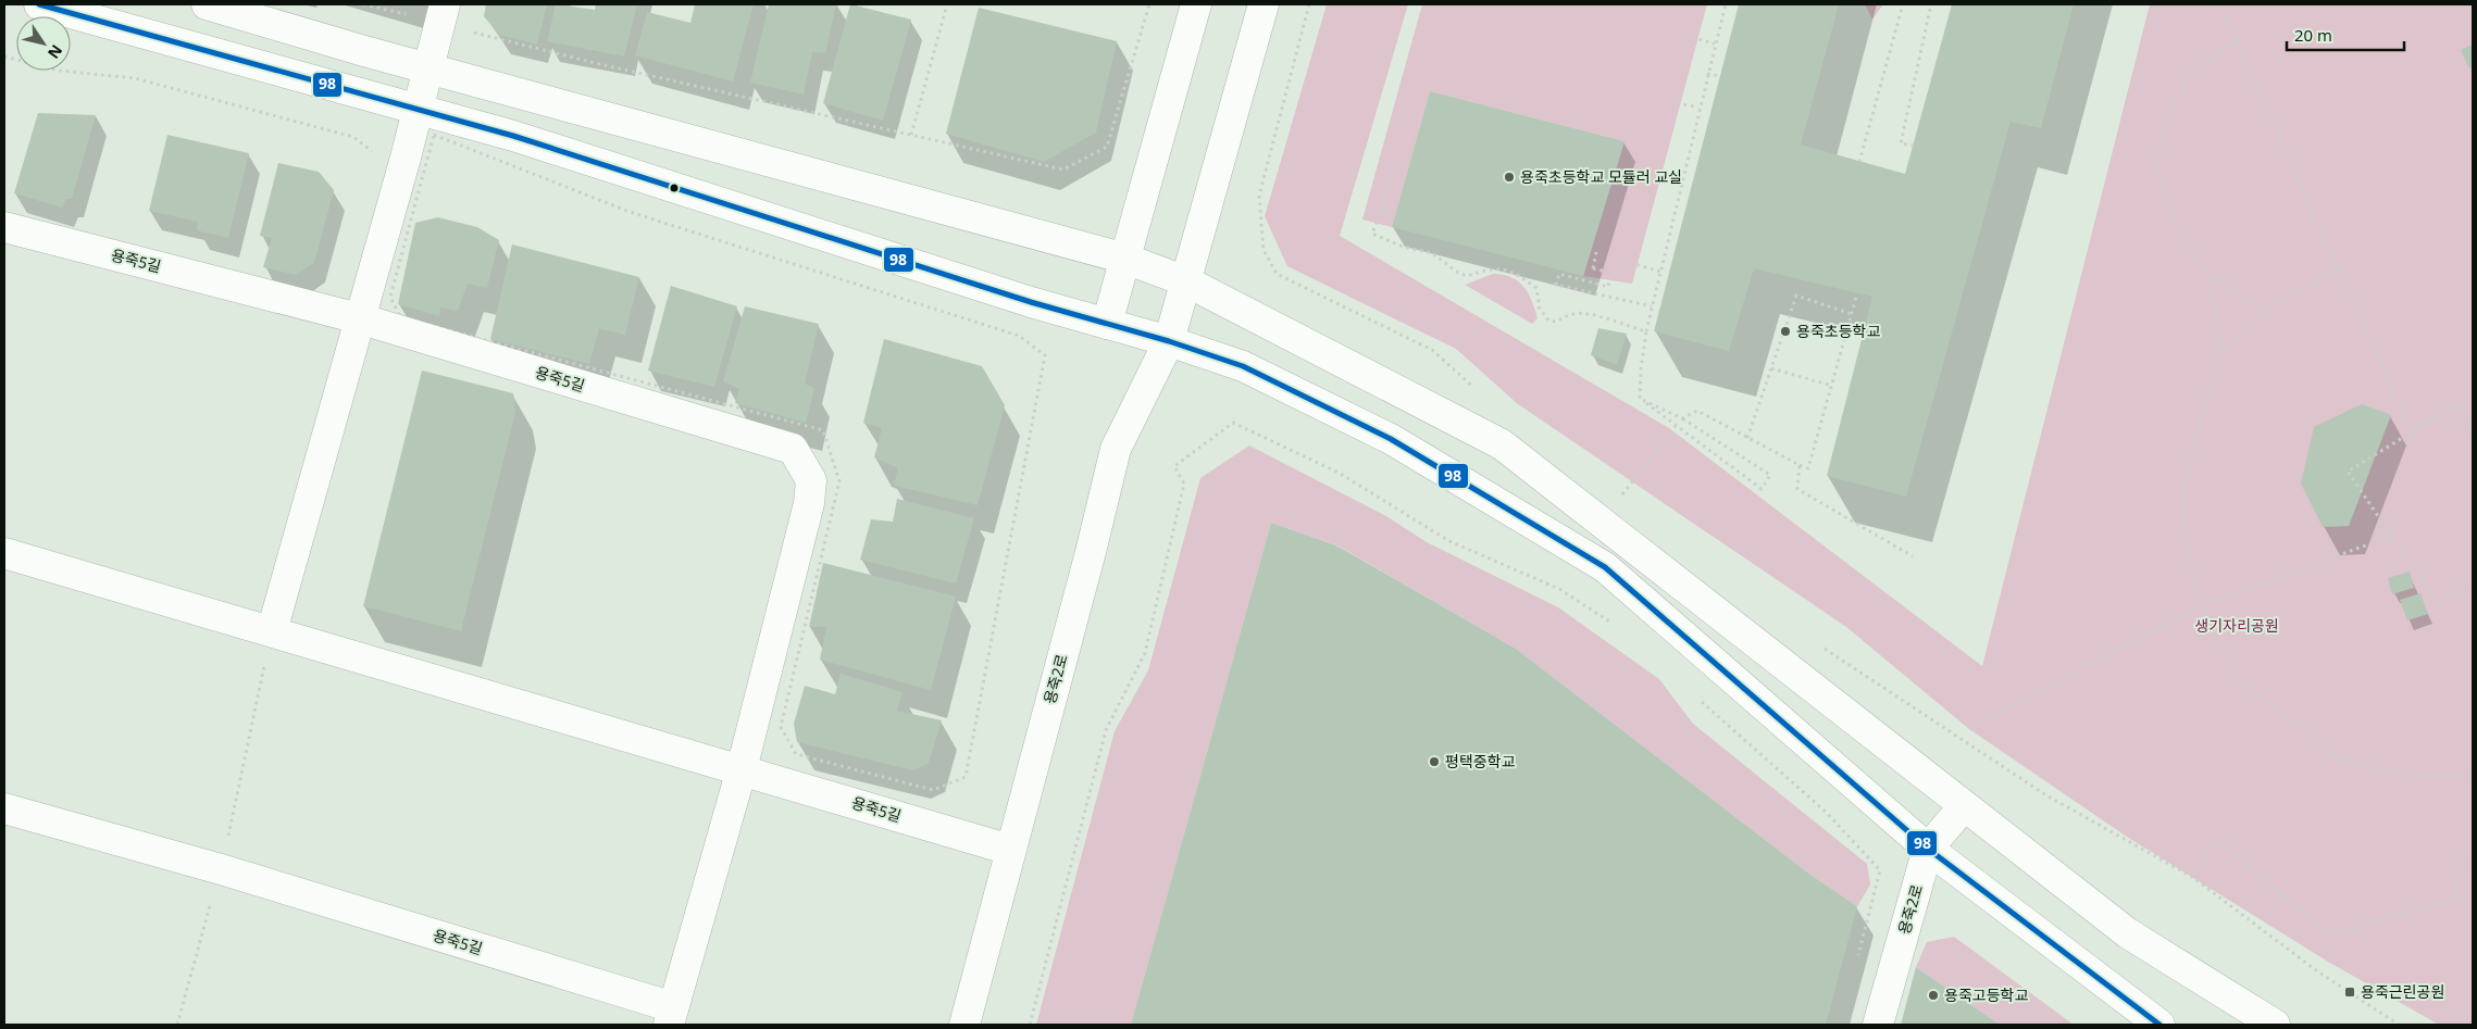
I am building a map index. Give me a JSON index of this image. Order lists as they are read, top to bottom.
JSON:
{
  "streets": {
    "street": ["용죽5길", "용죽2로"]
  },
  "crossings": [
    ["용죽5길", "용죽2로"]
  ],
  "parks": ["생기자리공원"],
  "places": {
    "other": [
      "용죽초등학교 모듈러 교실",
      "용죽초등학교",
      "평택중학교",
      "용죽고등학교"
    ],
    "transit": ["용죽근린공원"]
  },
  "lines": ["transit line 98"],
  "scale_bar": "20 m",
  "north": "bottom right"
}
